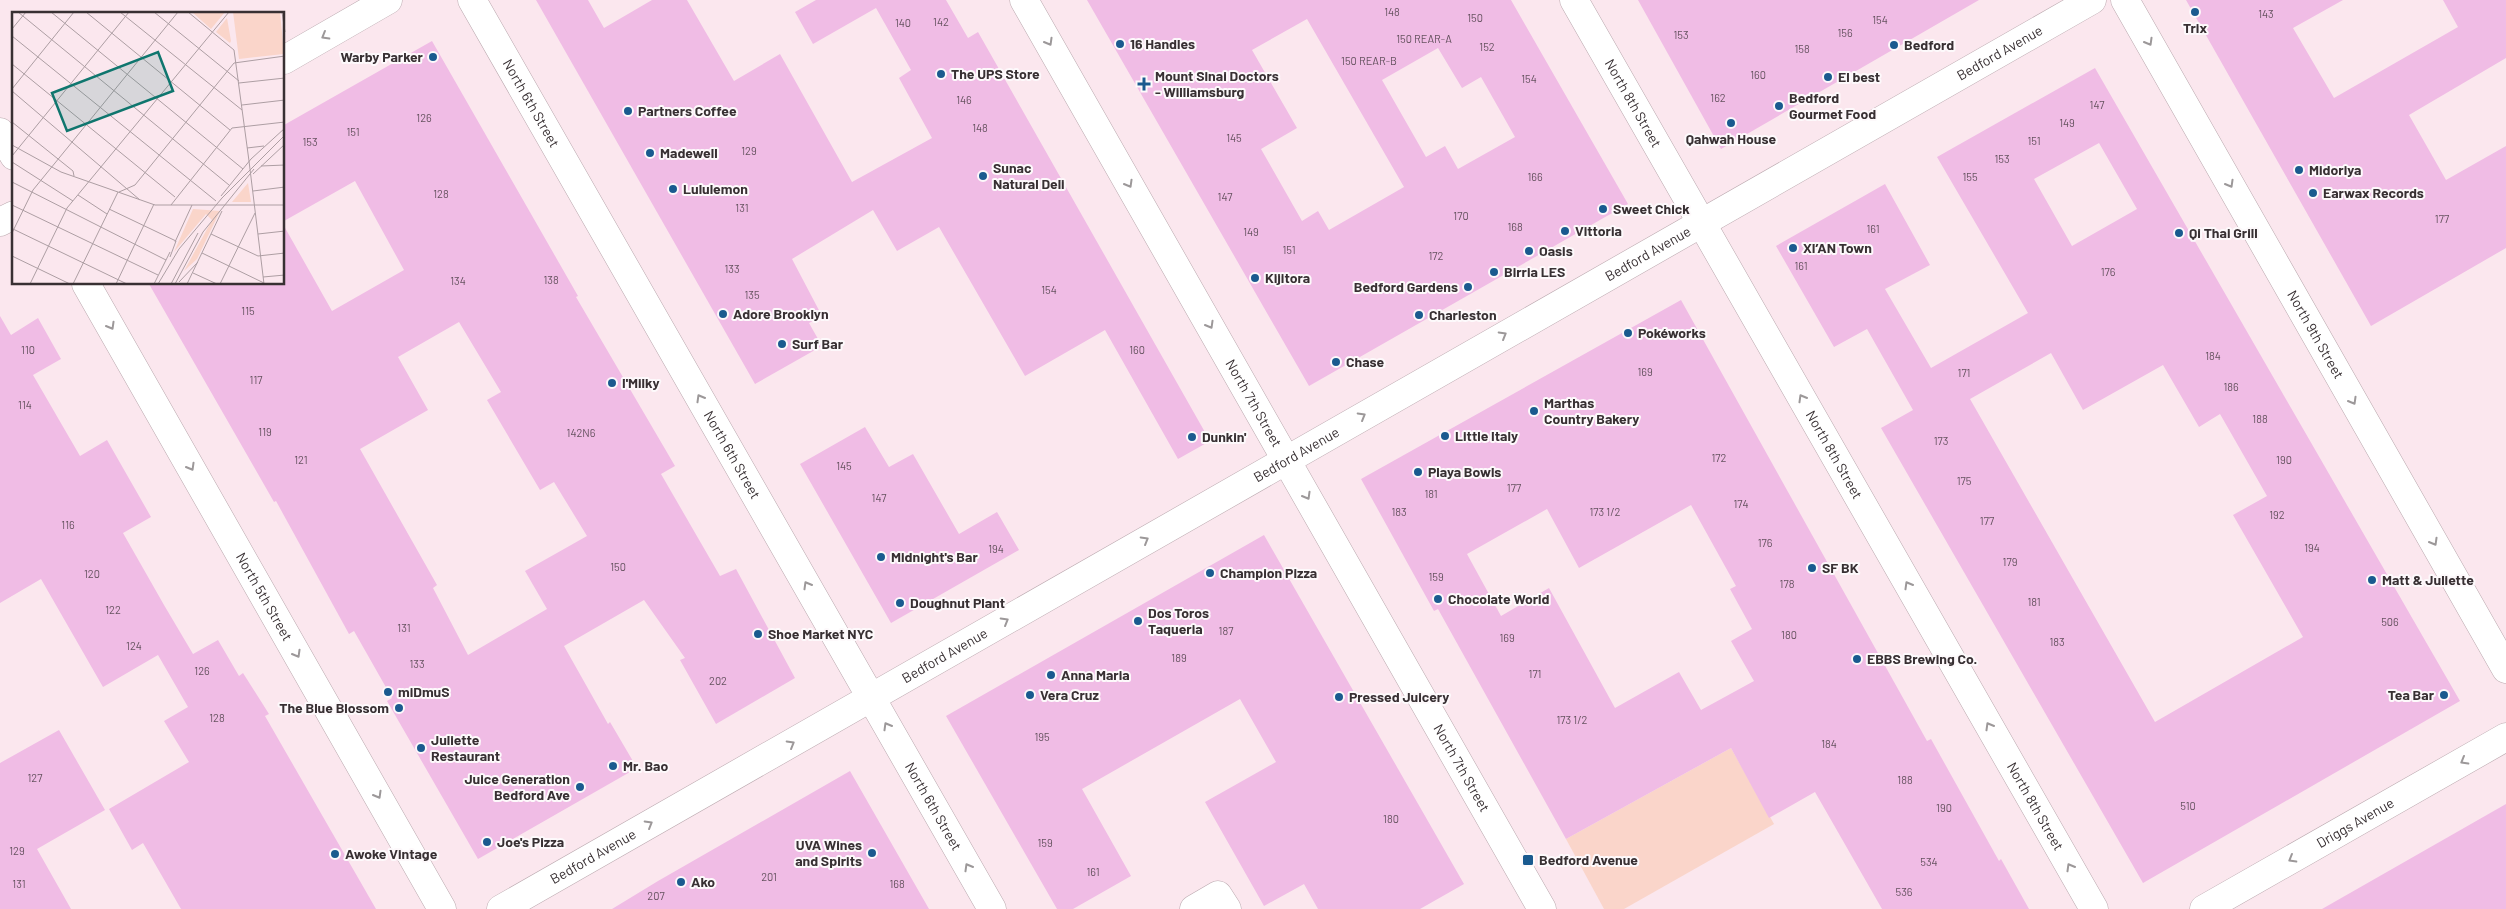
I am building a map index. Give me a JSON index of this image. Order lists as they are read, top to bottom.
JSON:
{
  "streets": {
    "street": [
      "Bedford Avenue",
      "North 6th Street",
      "North 8th Street",
      "North 9th Street",
      "North 7th Street",
      "North 5th Street",
      "Driggs Avenue"
    ]
  },
  "crossings": [
    ["Bedford Avenue", "North 6th Street"],
    ["Bedford Avenue", "North 8th Street"],
    ["Bedford Avenue", "North 7th Street"]
  ],
  "one_way": [
    "Bedford Avenue",
    "North 6th Street",
    "North 8th Street",
    "North 9th Street",
    "North 7th Street",
    "North 5th Street",
    "Driggs Avenue"
  ],
  "places": {
    "other": [
      "Trix",
      "16 Handles",
      "Bedford",
      "Warby Parker",
      "The UPS Store",
      "El best",
      "Bedford Gourmet Food",
      "Partners Coffee",
      "Qahwah House",
      "Madewell",
      "Midoriya",
      "Sunac Natural Deli",
      "Lululemon",
      "Earwax Records",
      "Sweet Chick",
      "Vittoria",
      "Qi Thai Grill",
      "XI’AN Town",
      "Oasis",
      "Birria LES",
      "Kijitora",
      "Bedford Gardens",
      "Adore Brooklyn",
      "Charleston",
      "Pokéworks",
      "Surf Bar",
      "Chase",
      "I'Milky",
      "Marthas Country Bakery",
      "Little Italy",
      "Dunkin'",
      "Playa Bowls",
      "Midnight's Bar",
      "SF BK",
      "Champion Pizza",
      "Matt & Juliette",
      "Chocolate World",
      "Doughnut Plant",
      "Dos Toros Taqueria",
      "Shoe Market NYC",
      "EBBS Brewing Co.",
      "Anna Maria",
      "miDmuS",
      "Vera Cruz",
      "Tea Bar",
      "Pressed Juicery",
      "The Blue Blossom",
      "Juliette Restaurant",
      "Mr. Bao",
      "Juice Generation Bedford Ave",
      "Joe's Pizza",
      "UVA Wines and Spirits",
      "Awoke Vintage",
      "Ako"
    ],
    "health": ["Mount Sinai Doctors - Williamsburg"],
    "transit": ["Bedford Avenue"]
  },
  "house_numbers": [
    "148",
    "143",
    "150",
    "154",
    "142",
    "140",
    "156",
    "153",
    "150 REAR-A",
    "152",
    "158",
    "150 REAR-B",
    "160",
    "154",
    "162",
    "146",
    "147",
    "126",
    "149",
    "148",
    "151",
    "145",
    "151",
    "153",
    "129",
    "153",
    "166",
    "155",
    "128",
    "147",
    "131",
    "170",
    "177",
    "168",
    "161",
    "149",
    "151",
    "172",
    "161",
    "133",
    "176",
    "138",
    "134",
    "154",
    "135",
    "115",
    "110",
    "160",
    "184",
    "169",
    "171",
    "117",
    "186",
    "114",
    "188",
    "119",
    "142N6",
    "173",
    "172",
    "121",
    "190",
    "145",
    "175",
    "177",
    "181",
    "147",
    "174",
    "183",
    "173 1/2",
    "192",
    "177",
    "116",
    "176",
    "194",
    "194",
    "179",
    "150",
    "120",
    "159",
    "178",
    "181",
    "122",
    "506",
    "131",
    "187",
    "180",
    "169",
    "183",
    "124",
    "189",
    "133",
    "126",
    "171",
    "202",
    "128",
    "173 1/2",
    "195",
    "184",
    "127",
    "188",
    "510",
    "190",
    "180",
    "159",
    "129",
    "534",
    "161",
    "201",
    "131",
    "168",
    "536",
    "207"
  ]
}
